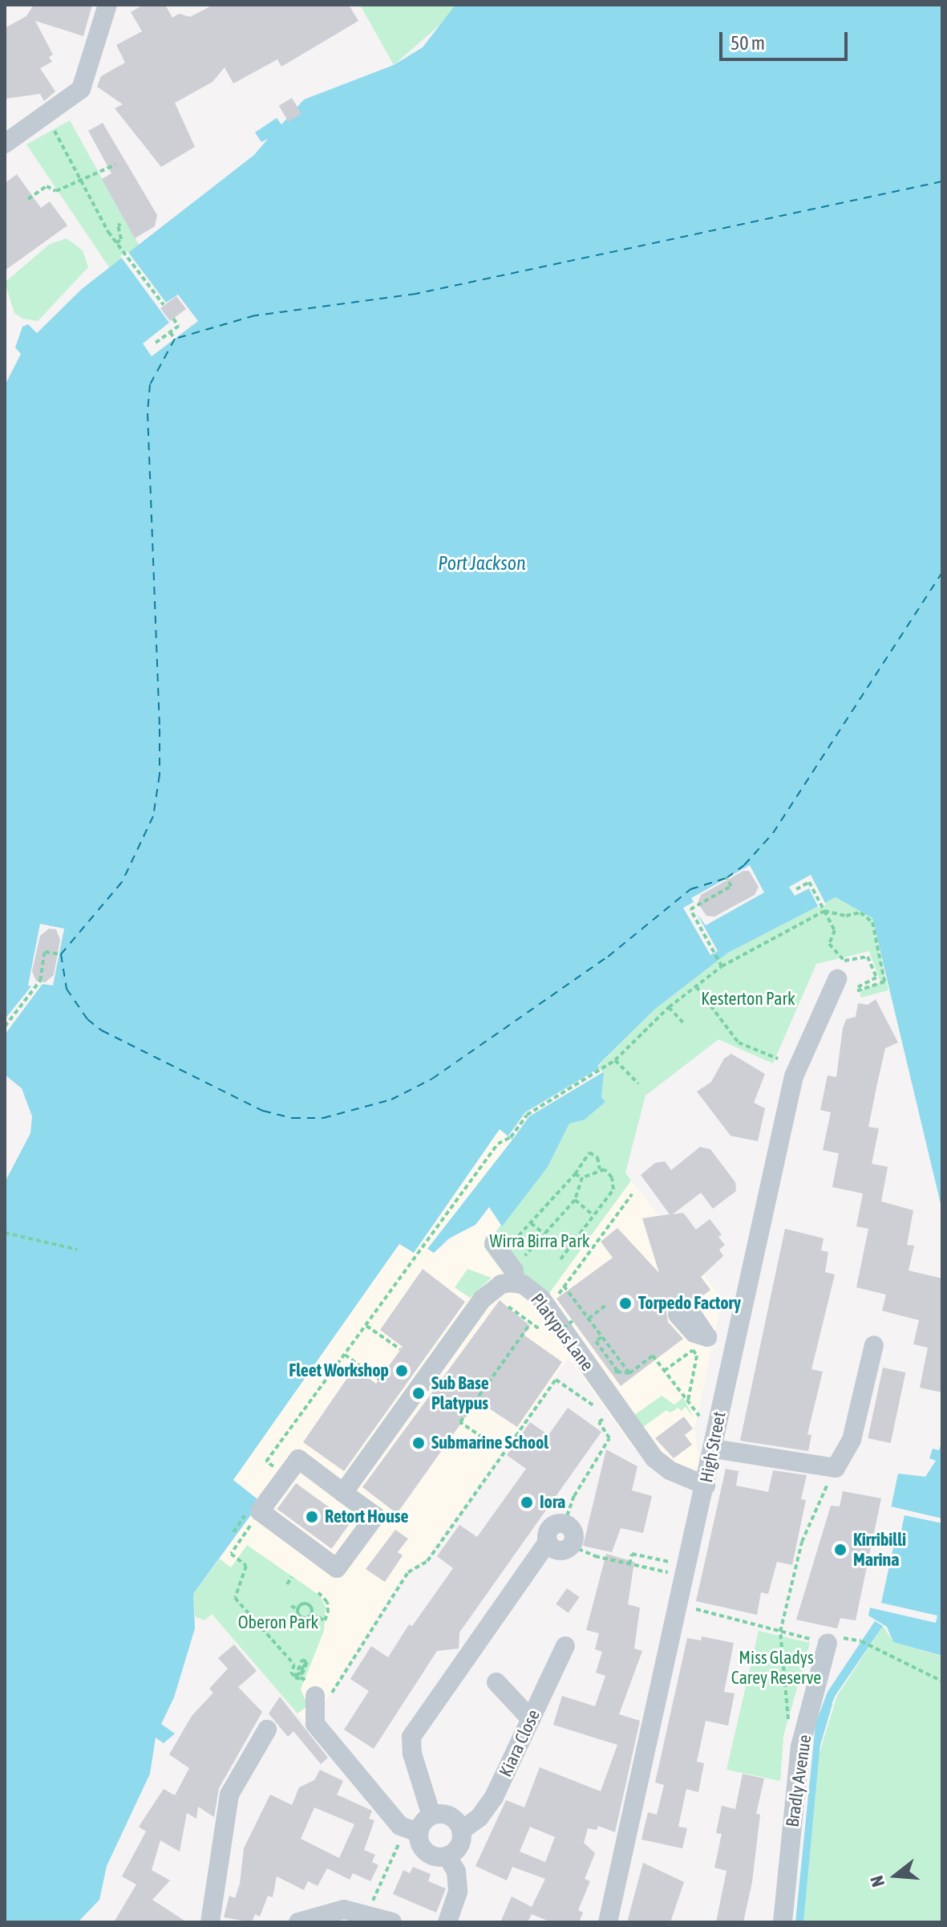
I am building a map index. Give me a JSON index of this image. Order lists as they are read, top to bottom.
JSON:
{
  "streets": {
    "street": [
      "Platypus Lane",
      "High Street",
      "Kiara Close",
      "Bradly Avenue"
    ]
  },
  "crossings": [
    ["Platypus Lane", "High Street"]
  ],
  "water": ["Port Jackson"],
  "parks": [
    "Kesterton Park",
    "Wirra Birra Park",
    "Oberon Park",
    "Miss Gladys Carey Reserve"
  ],
  "places": [
    "Torpedo Factory",
    "Fleet Workshop",
    "Sub Base Platypus",
    "Submarine School",
    "Iora",
    "Retort House",
    "Kirribilli Marina"
  ],
  "scale_bar": "50 m",
  "north": "left"
}
